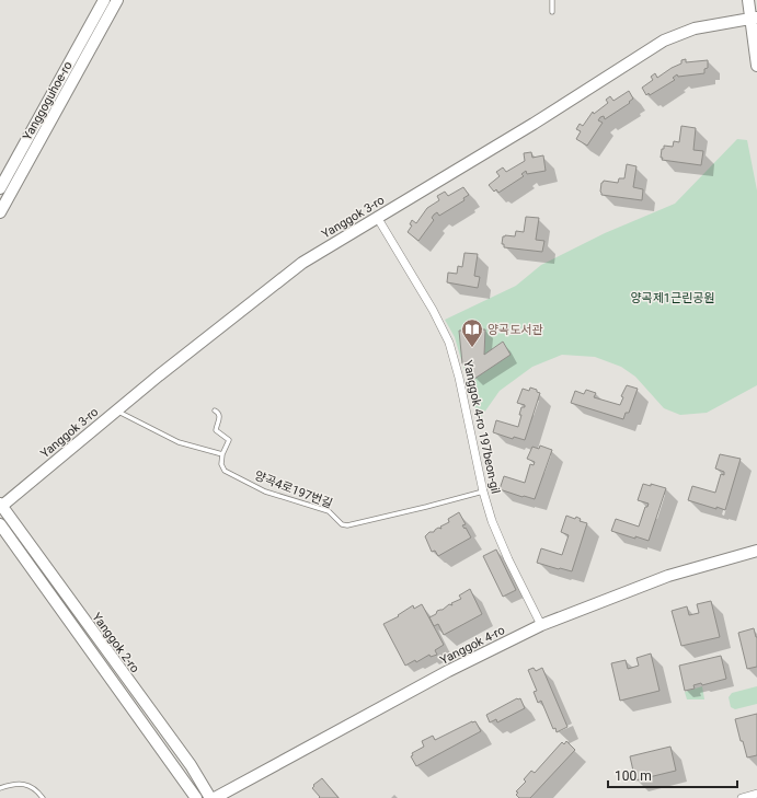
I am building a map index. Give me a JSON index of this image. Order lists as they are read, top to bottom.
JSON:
{
  "streets": {
    "street": [
      "Yanggoguhoe-ro",
      "Yanggok 3-ro",
      "Yanggok 4-ro 197beon-gil",
      "Yanggok 2-ro",
      "Yanggok 4-ro"
    ],
    "lane": ["양곡4로197번길"]
  },
  "crossings": [
    ["Yanggok 3-ro", "Yanggok 4-ro 197beon-gil"],
    ["Yanggok 3-ro", "Yanggok 2-ro"],
    ["Yanggok 4-ro 197beon-gil", "양곡4로197번길"],
    ["Yanggok 4-ro 197beon-gil", "Yanggok 4-ro"]
  ],
  "parks": ["양곡제1근린공원"],
  "places": {
    "library": ["양곡도서관"]
  },
  "scale_bar": "100 m"
}
